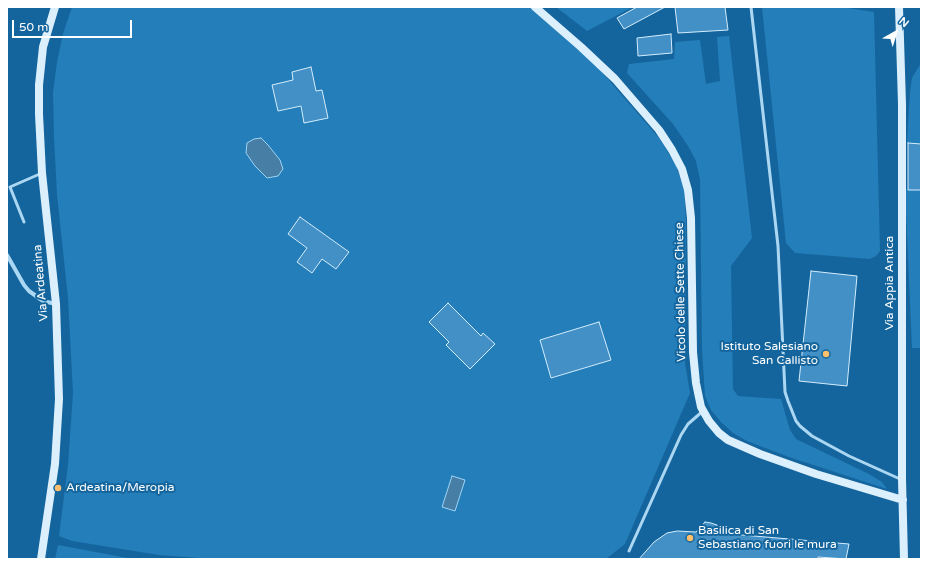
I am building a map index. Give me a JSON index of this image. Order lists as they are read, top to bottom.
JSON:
{
  "streets": {
    "main road": ["Via Ardeatina", "Via Appia Antica", "Vicolo delle Sette Chiese"]
  },
  "crossings": [
    ["Via Appia Antica", "Vicolo delle Sette Chiese"]
  ],
  "places": ["Istituto Salesiano San Callisto", "Ardeatina/Meropia", "Basilica di San Sebastiano fuori le mura"],
  "scale_bar": "50 m",
  "north": "top right"
}
